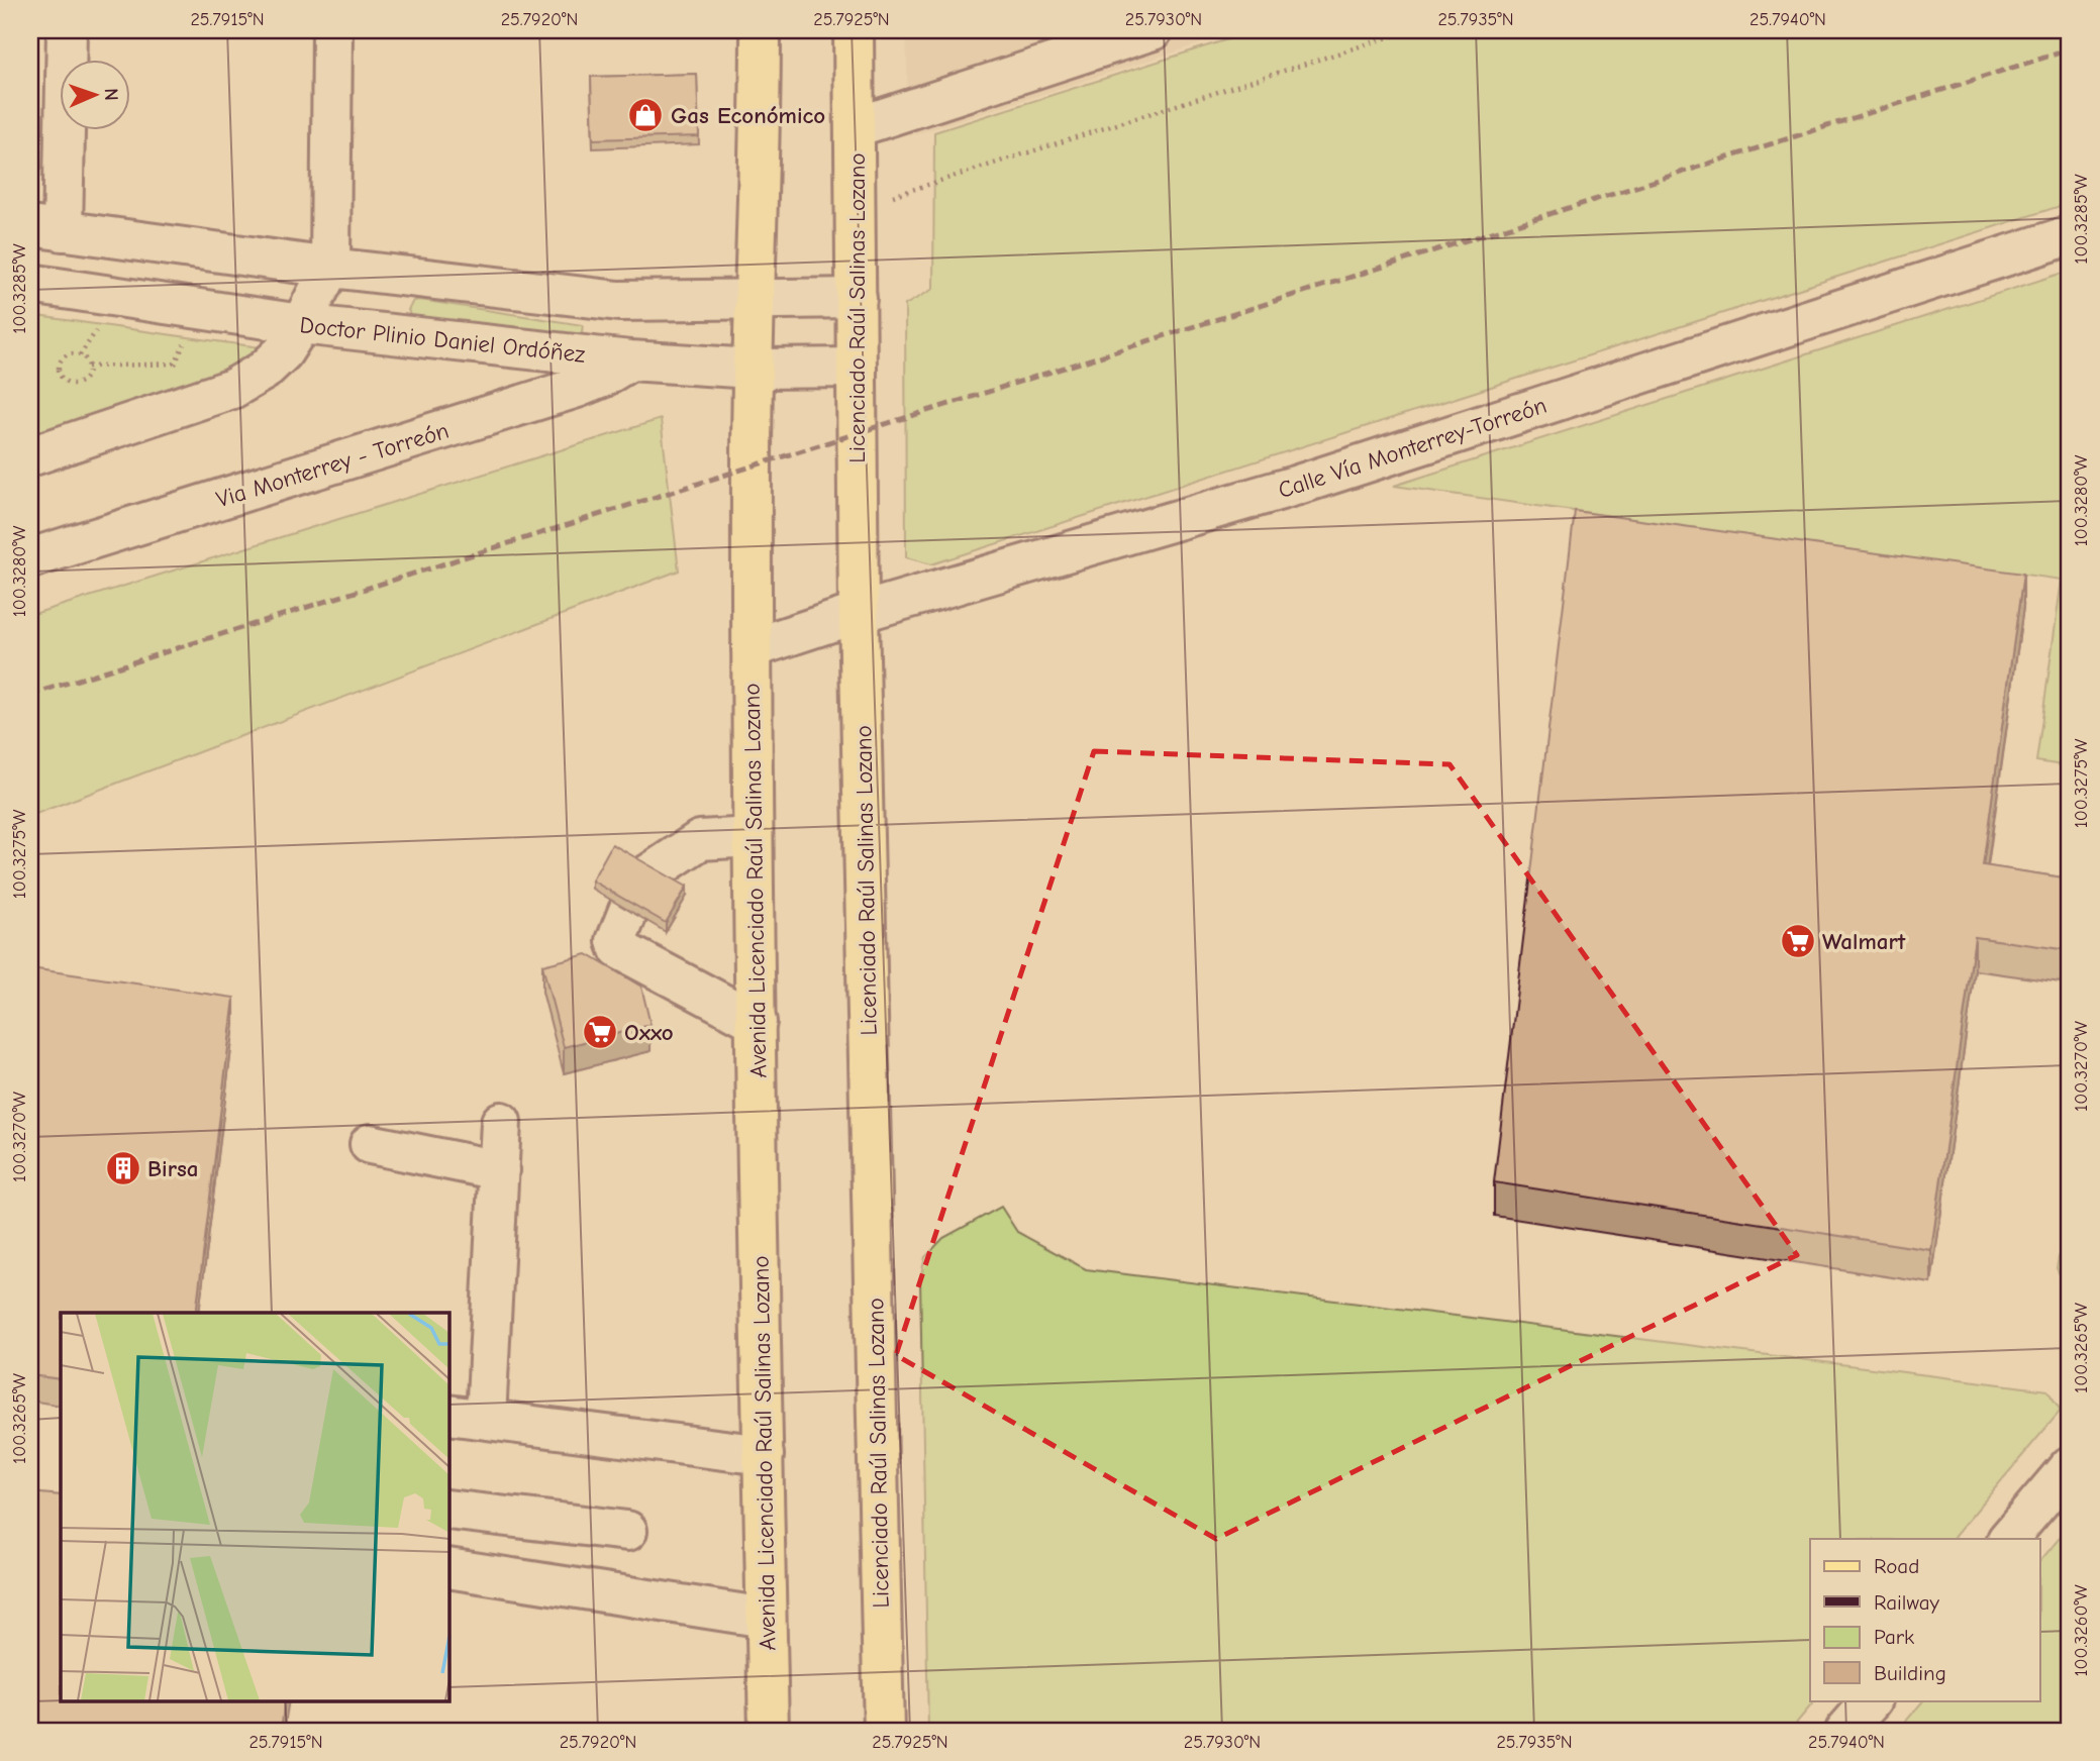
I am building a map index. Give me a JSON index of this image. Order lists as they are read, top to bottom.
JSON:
{
  "streets": {
    "main road": ["Licenciado Raúl Salinas Lozano", "Avenida Licenciado Raúl Salinas Lozano"],
    "street": ["Doctor Plinio Daniel Ordóñez", "Calle Vía Monterrey-Torreón", "Via Monterrey - Torreón"]
  },
  "crossings": [
    ["Licenciado Raúl Salinas Lozano", "Doctor Plinio Daniel Ordóñez"],
    ["Licenciado Raúl Salinas Lozano", "Calle Vía Monterrey-Torreón"],
    ["Doctor Plinio Daniel Ordóñez", "Via Monterrey - Torreón"],
    ["Doctor Plinio Daniel Ordóñez", "Avenida Licenciado Raúl Salinas Lozano"],
    ["Calle Vía Monterrey-Torreón", "Avenida Licenciado Raúl Salinas Lozano"]
  ],
  "places": {
    "shop": ["Gas Económico"],
    "supermarket": ["Walmart", "Oxxo"],
    "building": ["Birsa"]
  },
  "legend": [
    "Road",
    "Railway",
    "Park",
    "Building"
  ],
  "north": "right",
  "coordinates": [
    "25.7915°N",
    "25.7920°N",
    "25.7925°N",
    "25.7930°N",
    "25.7935°N",
    "25.7940°N",
    "100.3285°W",
    "100.3280°W",
    "100.3275°W",
    "100.3270°W",
    "100.3265°W",
    "100.3260°W"
  ]
}
